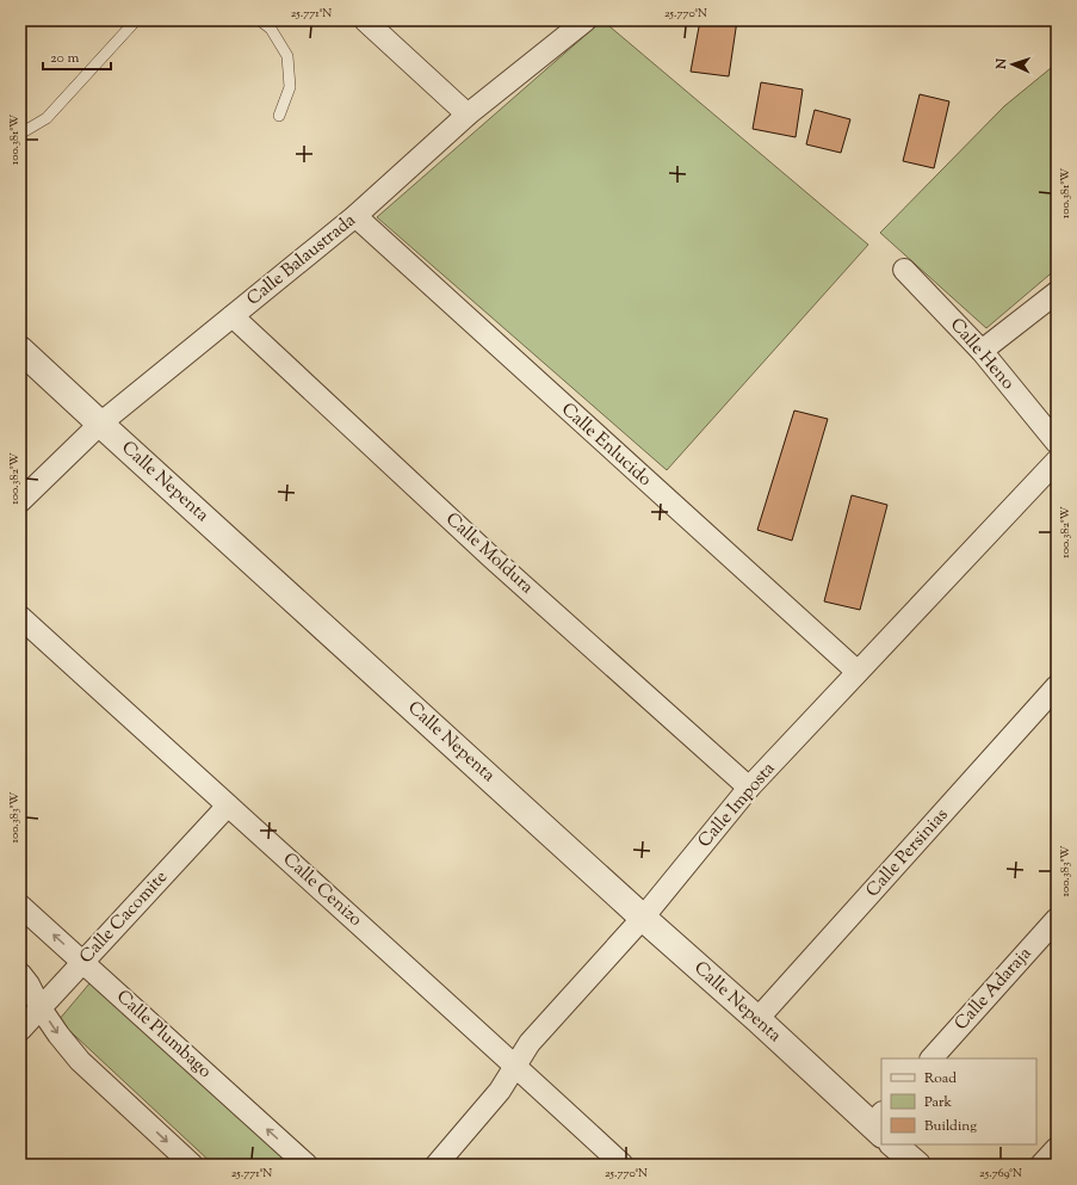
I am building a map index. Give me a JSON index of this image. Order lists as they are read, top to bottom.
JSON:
{
  "streets": {
    "street": [
      "Calle Balaustrada",
      "Calle Heno",
      "Calle Enlucido",
      "Calle Nepenta",
      "Calle Moldura",
      "Calle Imposta",
      "Calle Persinias",
      "Calle Cenizo",
      "Calle Cacomite",
      "Calle Adaraja",
      "Calle Plumbago"
    ]
  },
  "crossings": [
    ["Calle Balaustrada", "Calle Enlucido"],
    ["Calle Balaustrada", "Calle Nepenta"],
    ["Calle Balaustrada", "Calle Moldura"],
    ["Calle Enlucido", "Calle Imposta"],
    ["Calle Nepenta", "Calle Imposta"],
    ["Calle Nepenta", "Calle Persinias"],
    ["Calle Moldura", "Calle Imposta"],
    ["Calle Imposta", "Calle Cenizo"],
    ["Calle Cenizo", "Calle Cacomite"],
    ["Calle Cacomite", "Calle Plumbago"]
  ],
  "legend": ["Road", "Park", "Building"],
  "scale_bar": "20 m",
  "north": "left",
  "coordinates": [
    "25.771°N",
    "25.770°N",
    "100.381°W",
    "100.382°W",
    "100.383°W",
    "25.769°N"
  ]
}
